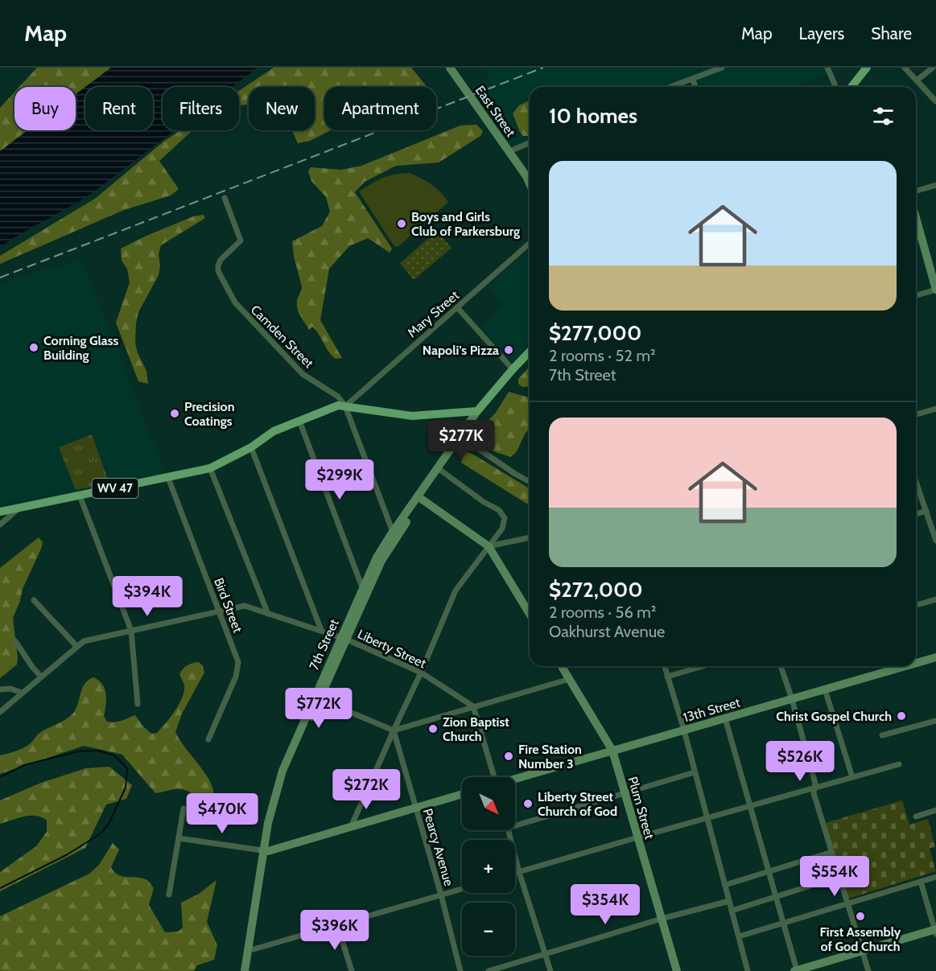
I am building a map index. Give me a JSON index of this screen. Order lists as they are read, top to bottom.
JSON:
{
  "streets": {
    "main road": ["WV 47", "7th Street"],
    "street": [
      "East Street",
      "Mary Street",
      "Camden Street",
      "Bird Street",
      "Liberty Street",
      "13th Street",
      "Plum Street",
      "Pearcy Avenue"
    ]
  },
  "crossings": [
    ["Mary Street", "Camden Street"],
    ["Mary Street", "WV 47"],
    ["Camden Street", "WV 47"],
    ["Camden Street", "7th Street"],
    ["WV 47", "Bird Street"],
    ["WV 47", "7th Street"],
    ["Bird Street", "Liberty Street"],
    ["7th Street", "Liberty Street"],
    ["13th Street", "Plum Street"]
  ],
  "places": [
    "Boys and Girls Club of Parkersburg",
    "Corning Glass Building",
    "Napoli's Pizza",
    "Precision Coatings",
    "Christ Gospel Church",
    "Zion Baptist Church",
    "Fire Station Number 3",
    "Liberty Street Church of God",
    "First Assembly of God Church"
  ],
  "north": "bottom right",
  "page": {
    "header": "Map",
    "nav": ["Map", "Layers", "Share"],
    "chip": [
      "Buy",
      "Rent",
      "Filters",
      "New",
      "Apartment"
    ],
    "heading": "10 homes",
    "list": [
      {
        "name": "$277,000",
        "note": "2 rooms · 52 m² · 7th Street"
      },
      {
        "name": "$272,000",
        "note": "2 rooms · 56 m² · Oakhurst Avenue"
      }
    ],
    "price": [
      "$277K",
      "$299K",
      "$394K",
      "$772K",
      "$526K",
      "$272K",
      "$470K",
      "$554K",
      "$354K",
      "$396K"
    ],
    "map_buttons": ["+", "−"]
  }
}
